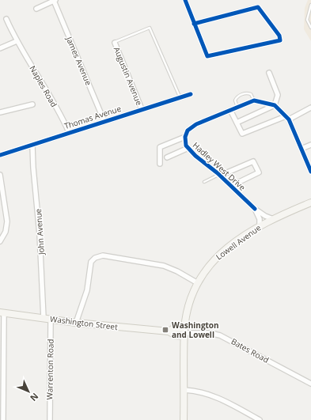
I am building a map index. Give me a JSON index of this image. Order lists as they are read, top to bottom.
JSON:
{
  "streets": {
    "main road": ["Lowell Avenue", "Washington Street"],
    "street": [
      "James Avenue",
      "Augustin Avenue",
      "Naples Road",
      "Thomas Avenue",
      "Hadley West Drive",
      "John Avenue",
      "Bates Road",
      "Warrenton Road"
    ]
  },
  "crossings": [
    ["James Avenue", "Thomas Avenue"],
    ["Augustin Avenue", "Thomas Avenue"],
    ["Naples Road", "Thomas Avenue"],
    ["Thomas Avenue", "John Avenue"],
    ["Hadley West Drive", "Lowell Avenue"],
    ["John Avenue", "Washington Street"],
    ["Lowell Avenue", "Washington Street"],
    ["Lowell Avenue", "Bates Road"],
    ["Washington Street", "Bates Road"],
    ["Washington Street", "Warrenton Road"]
  ],
  "places": {
    "transit": ["Washington and Lowell"]
  },
  "north": "bottom right"
}
